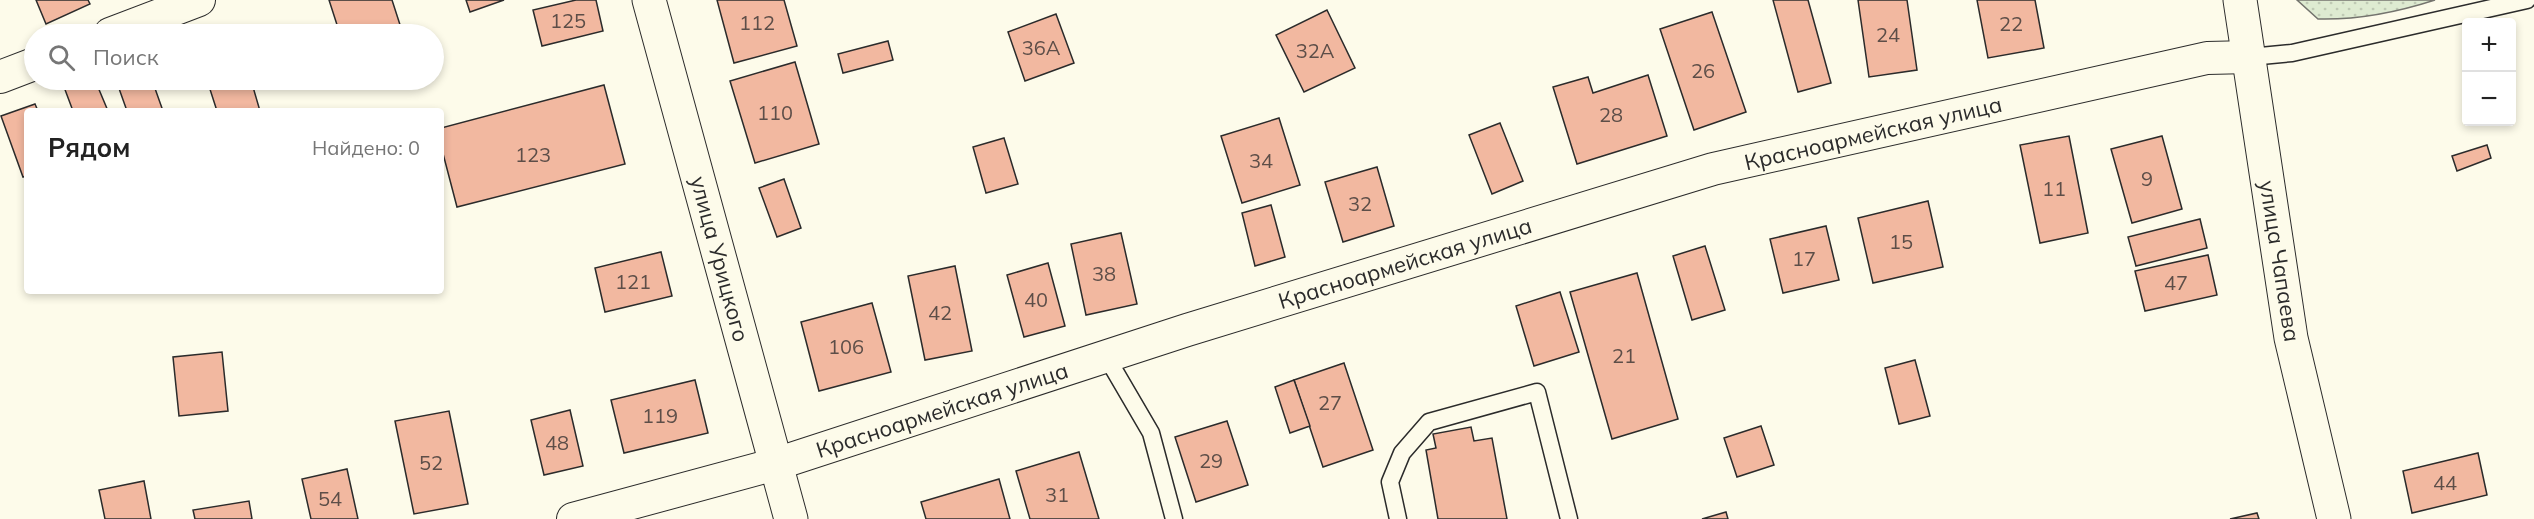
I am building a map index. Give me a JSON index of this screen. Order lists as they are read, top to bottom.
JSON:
{
  "streets": {
    "main road": ["улица Урицкого", "улица Чапаева"],
    "street": ["Красноармейская улица"]
  },
  "crossings": [
    ["Красноармейская улица", "улица Урицкого"],
    ["Красноармейская улица", "улица Чапаева"]
  ],
  "house_numbers": [
    "125",
    "112",
    "22",
    "24",
    "36А",
    "32А",
    "26",
    "110",
    "28",
    "123",
    "34",
    "9",
    "11",
    "32",
    "15",
    "17",
    "38",
    "121",
    "47",
    "40",
    "42",
    "106",
    "21",
    "27",
    "119",
    "48",
    "29",
    "52",
    "44",
    "31",
    "54"
  ],
  "page": {
    "map_buttons": ["+", "−"],
    "search": "Поиск",
    "heading": ["Рядом", "Найдено: 0"]
  }
}
